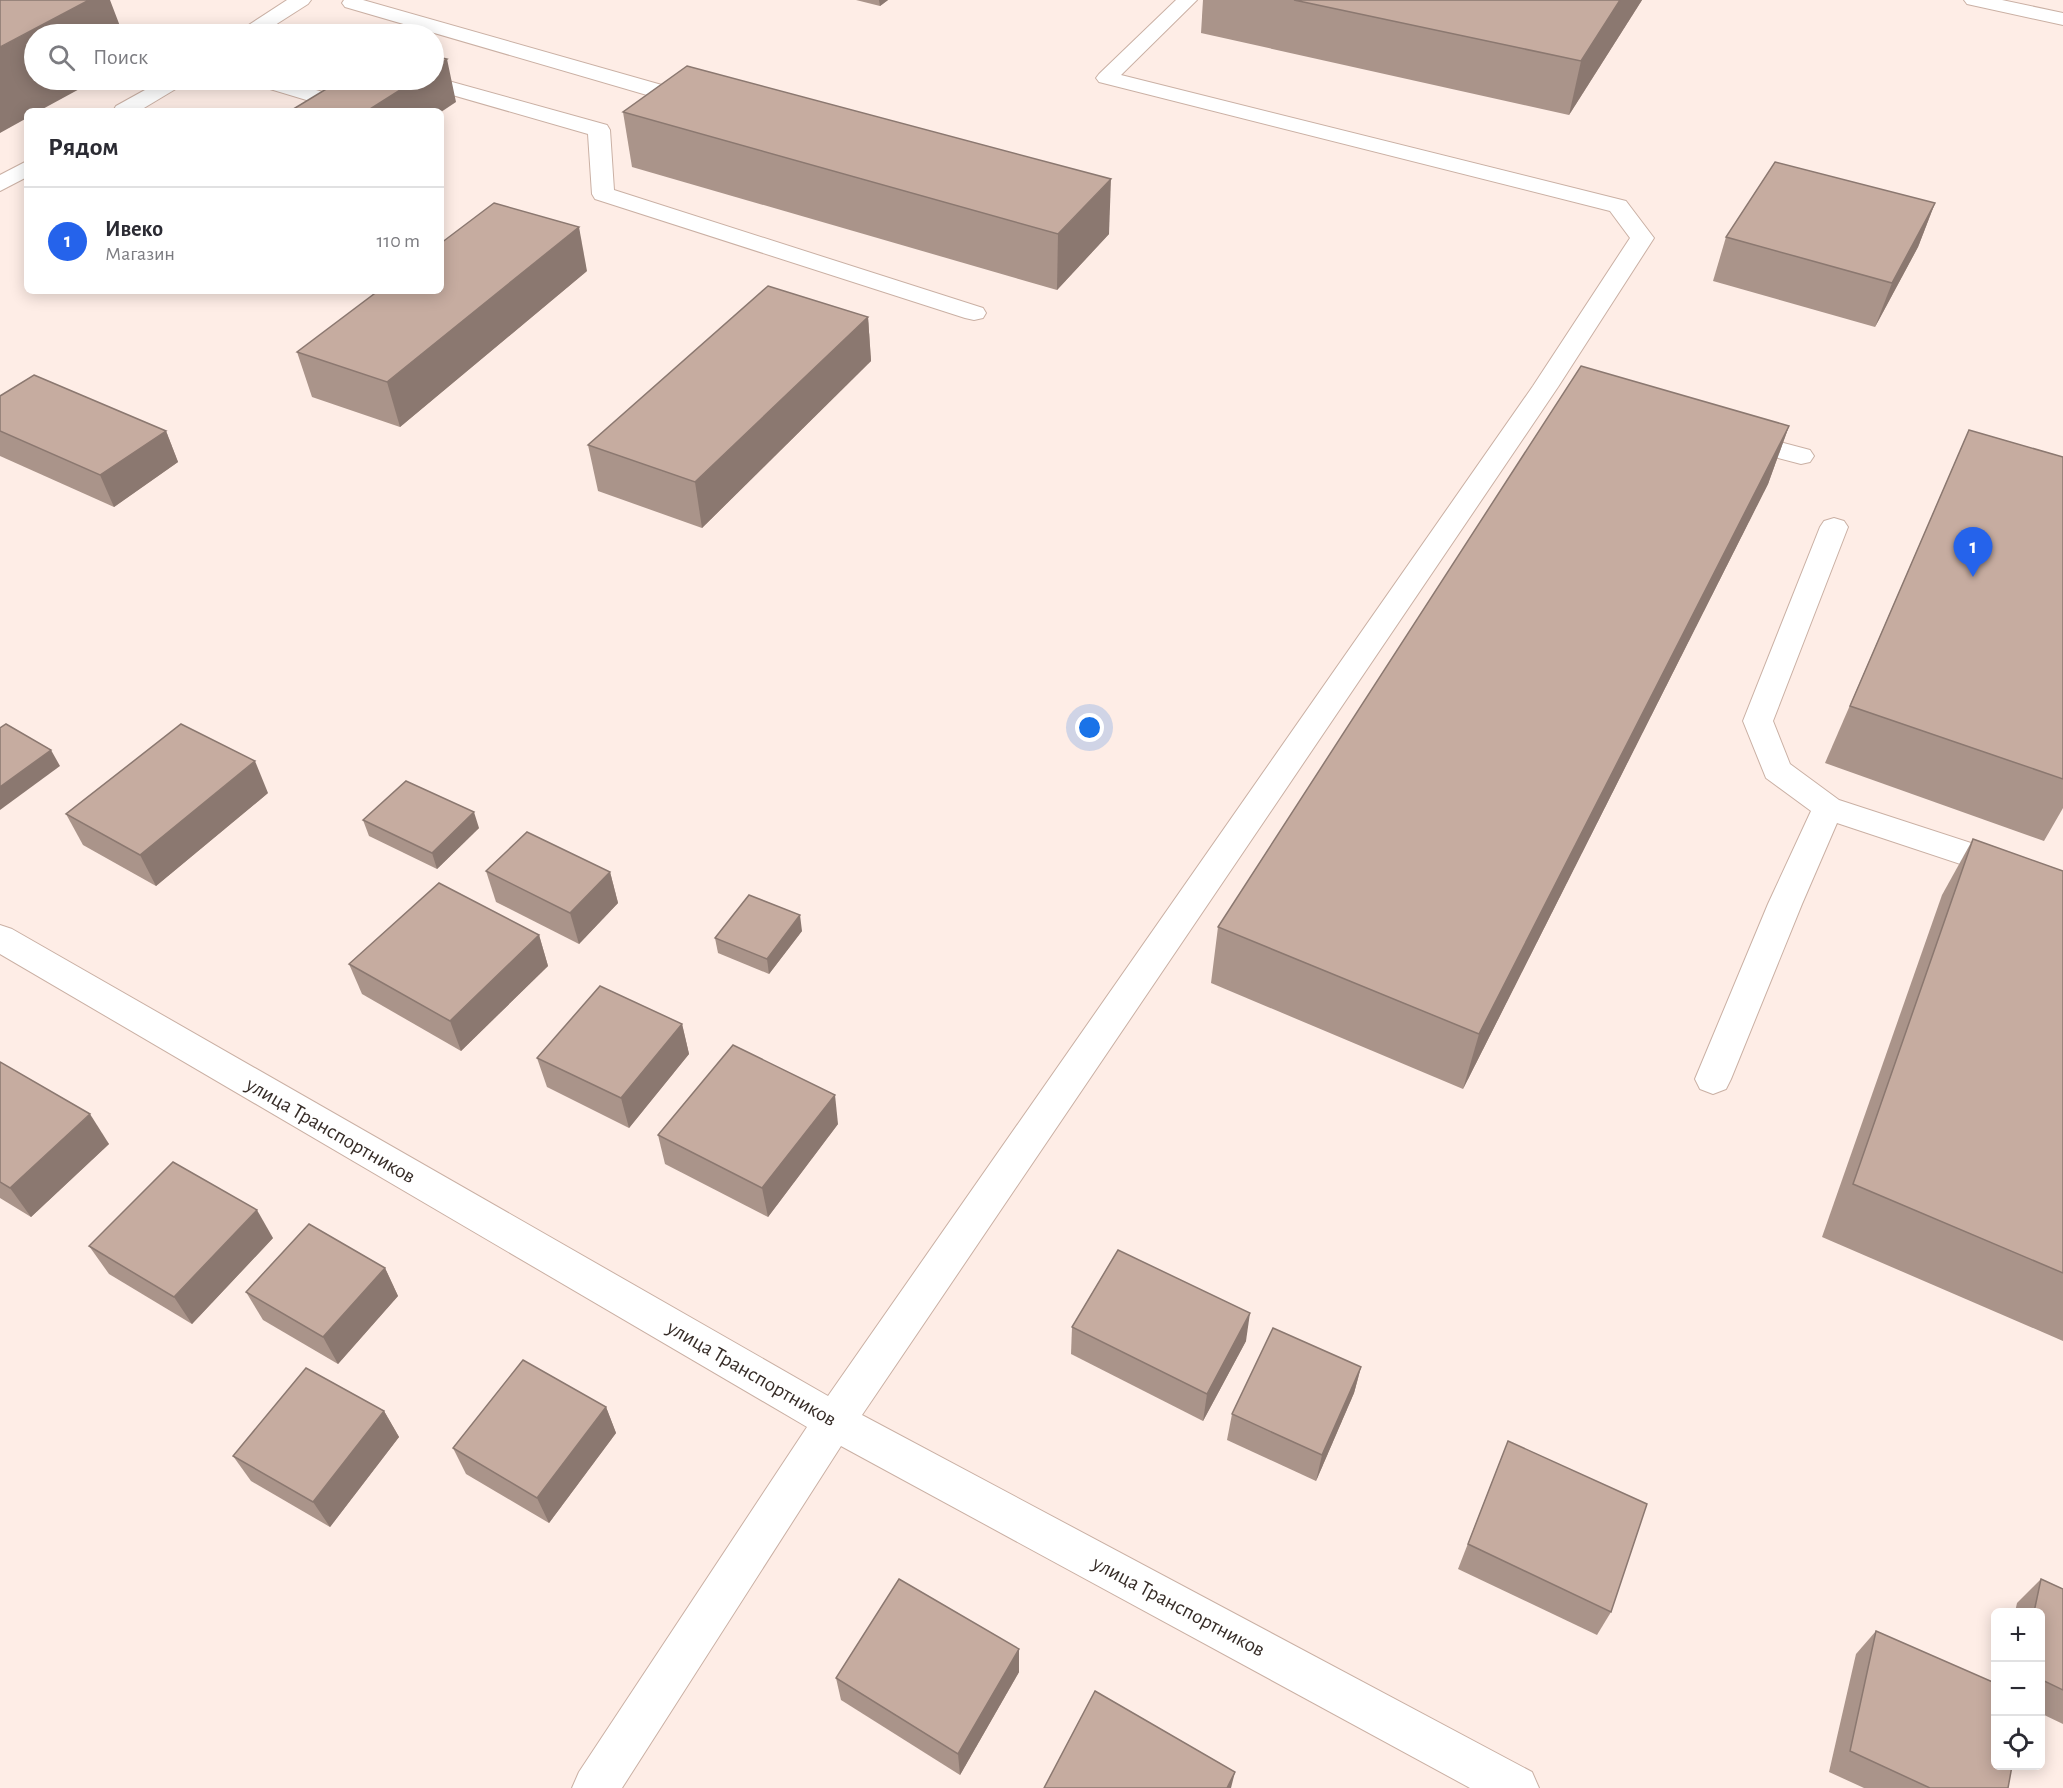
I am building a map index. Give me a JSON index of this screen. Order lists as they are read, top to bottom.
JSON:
{
  "streets": {
    "street": ["улица Транспортников"]
  },
  "page": {
    "search": "Поиск",
    "heading": "Рядом",
    "list": [
      {
        "mark": "1",
        "name": "Ивеко",
        "note": "Магазин",
        "value": "110 m"
      }
    ],
    "pins": "1",
    "map_buttons": ["+", "−"]
  }
}
